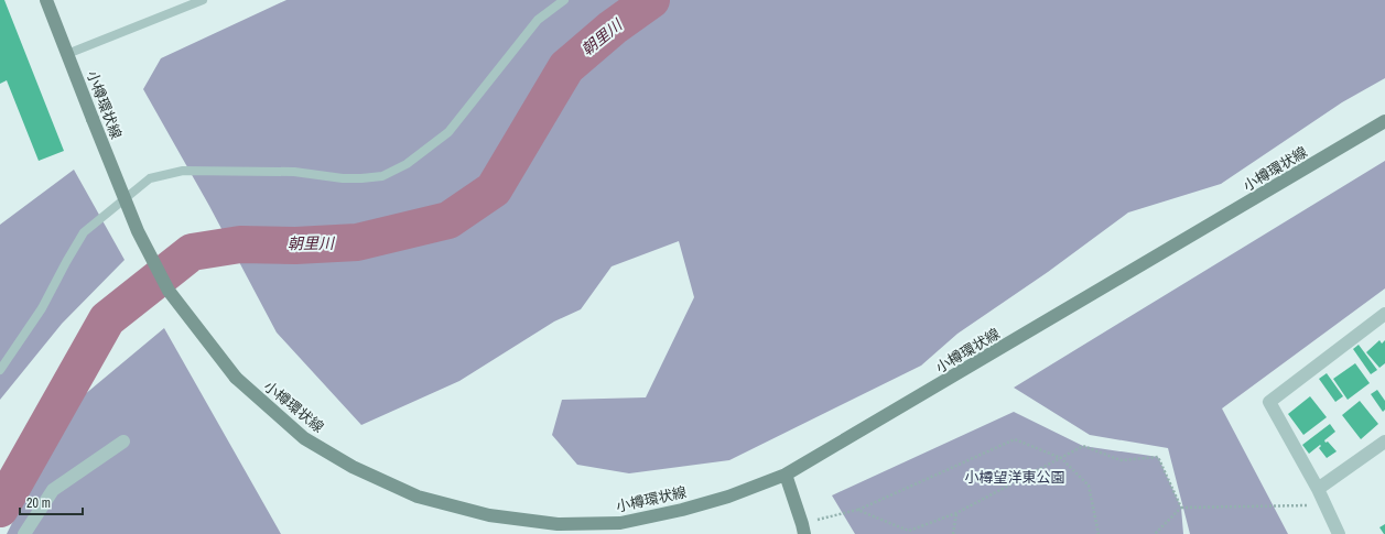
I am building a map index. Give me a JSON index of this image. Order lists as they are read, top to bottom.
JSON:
{
  "streets": {
    "main road": ["小樽環状線"]
  },
  "water": ["朝里川"],
  "parks": ["小樽望洋東公園"],
  "scale_bar": "20 m"
}
